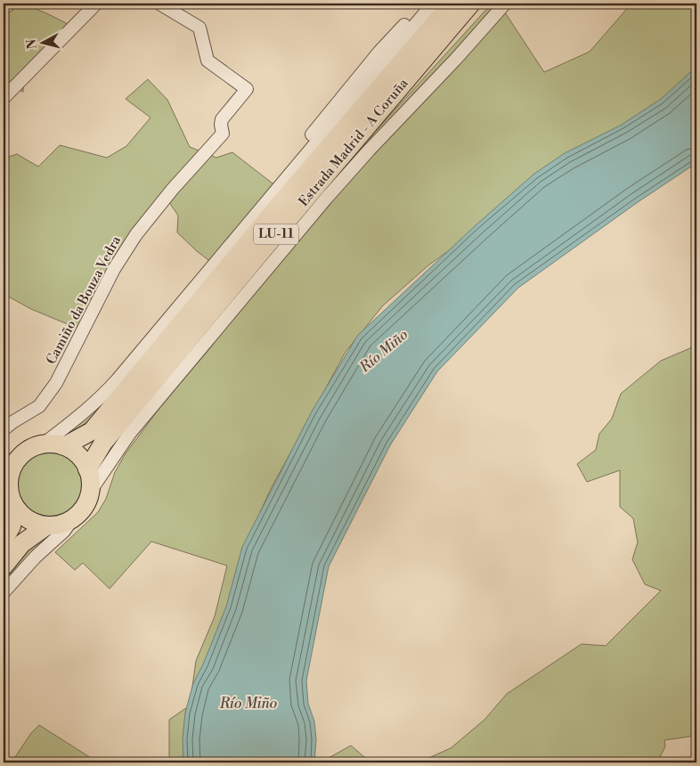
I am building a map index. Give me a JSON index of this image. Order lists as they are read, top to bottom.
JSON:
{
  "streets": {
    "highway": ["Estrada Madrid - A Coruña", "LU-11"],
    "street": ["Camiño da Bouza Vedra"]
  },
  "water": ["Río Miño"],
  "north": "left"
}
